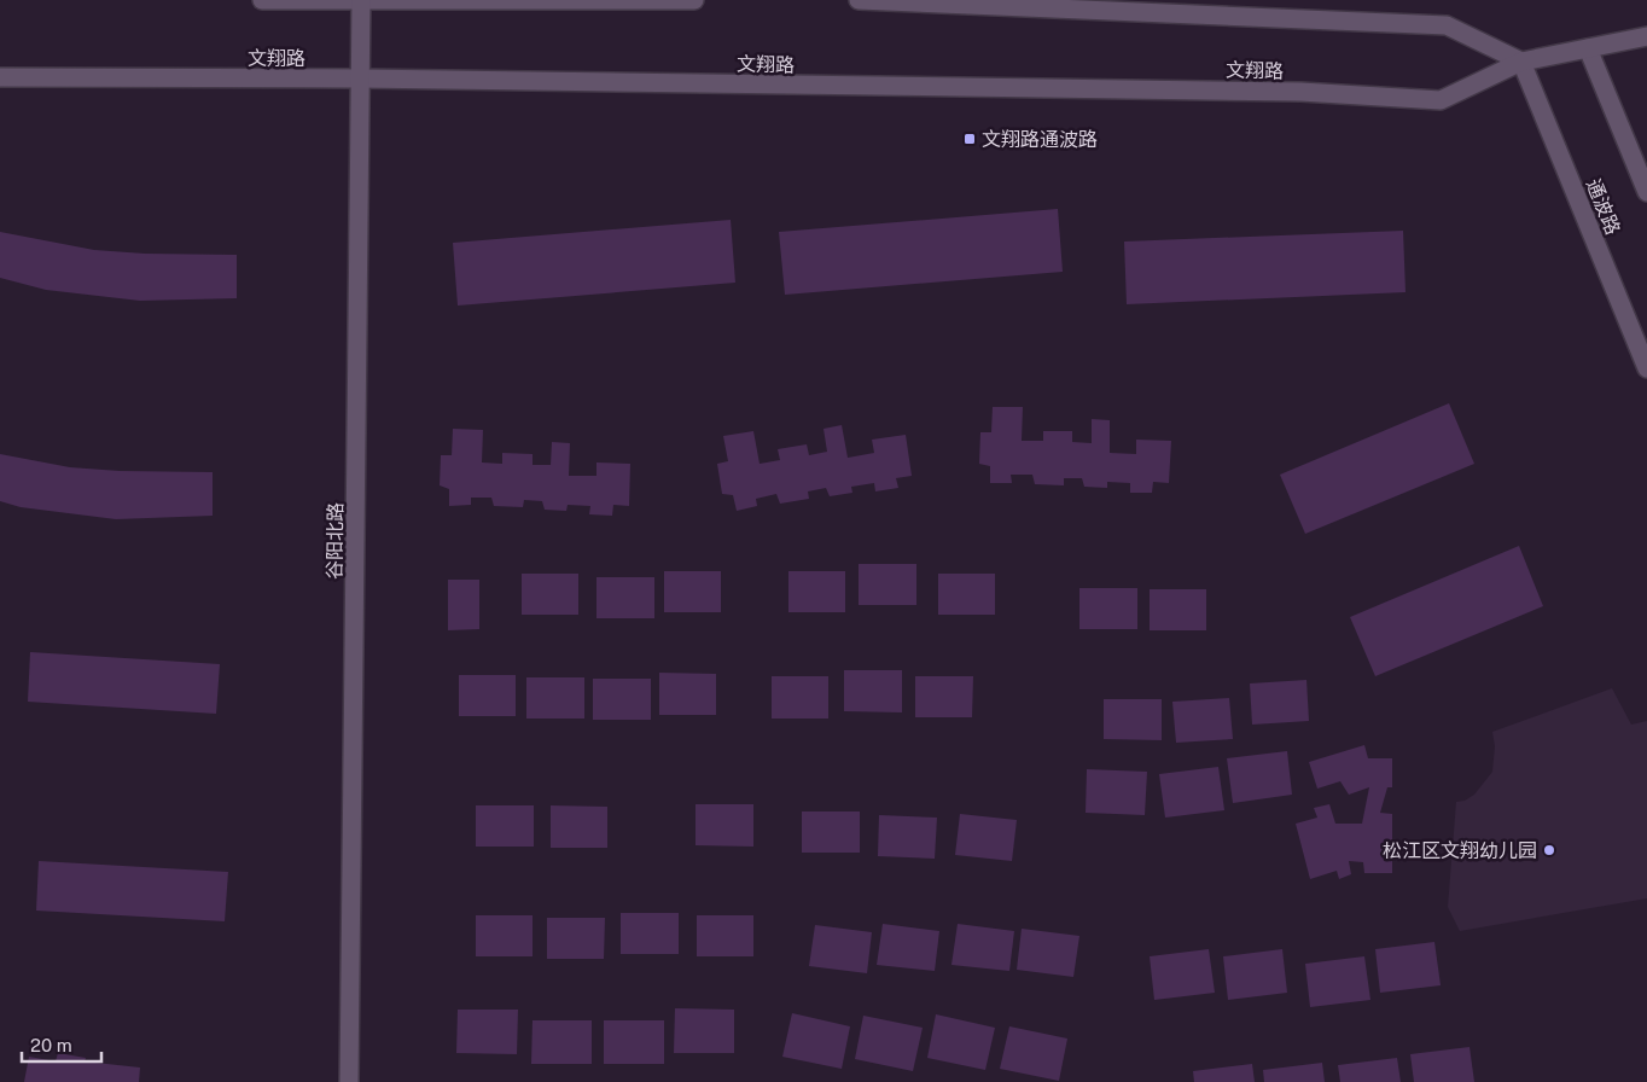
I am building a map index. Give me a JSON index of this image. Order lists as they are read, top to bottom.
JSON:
{
  "streets": {
    "main road": ["文翔路", "通波路", "谷阳北路"]
  },
  "crossings": [
    ["文翔路", "通波路"],
    ["文翔路", "谷阳北路"]
  ],
  "places": {
    "transit": ["文翔路通波路"],
    "other": ["松江区文翔幼儿园"]
  },
  "scale_bar": "20 m"
}
